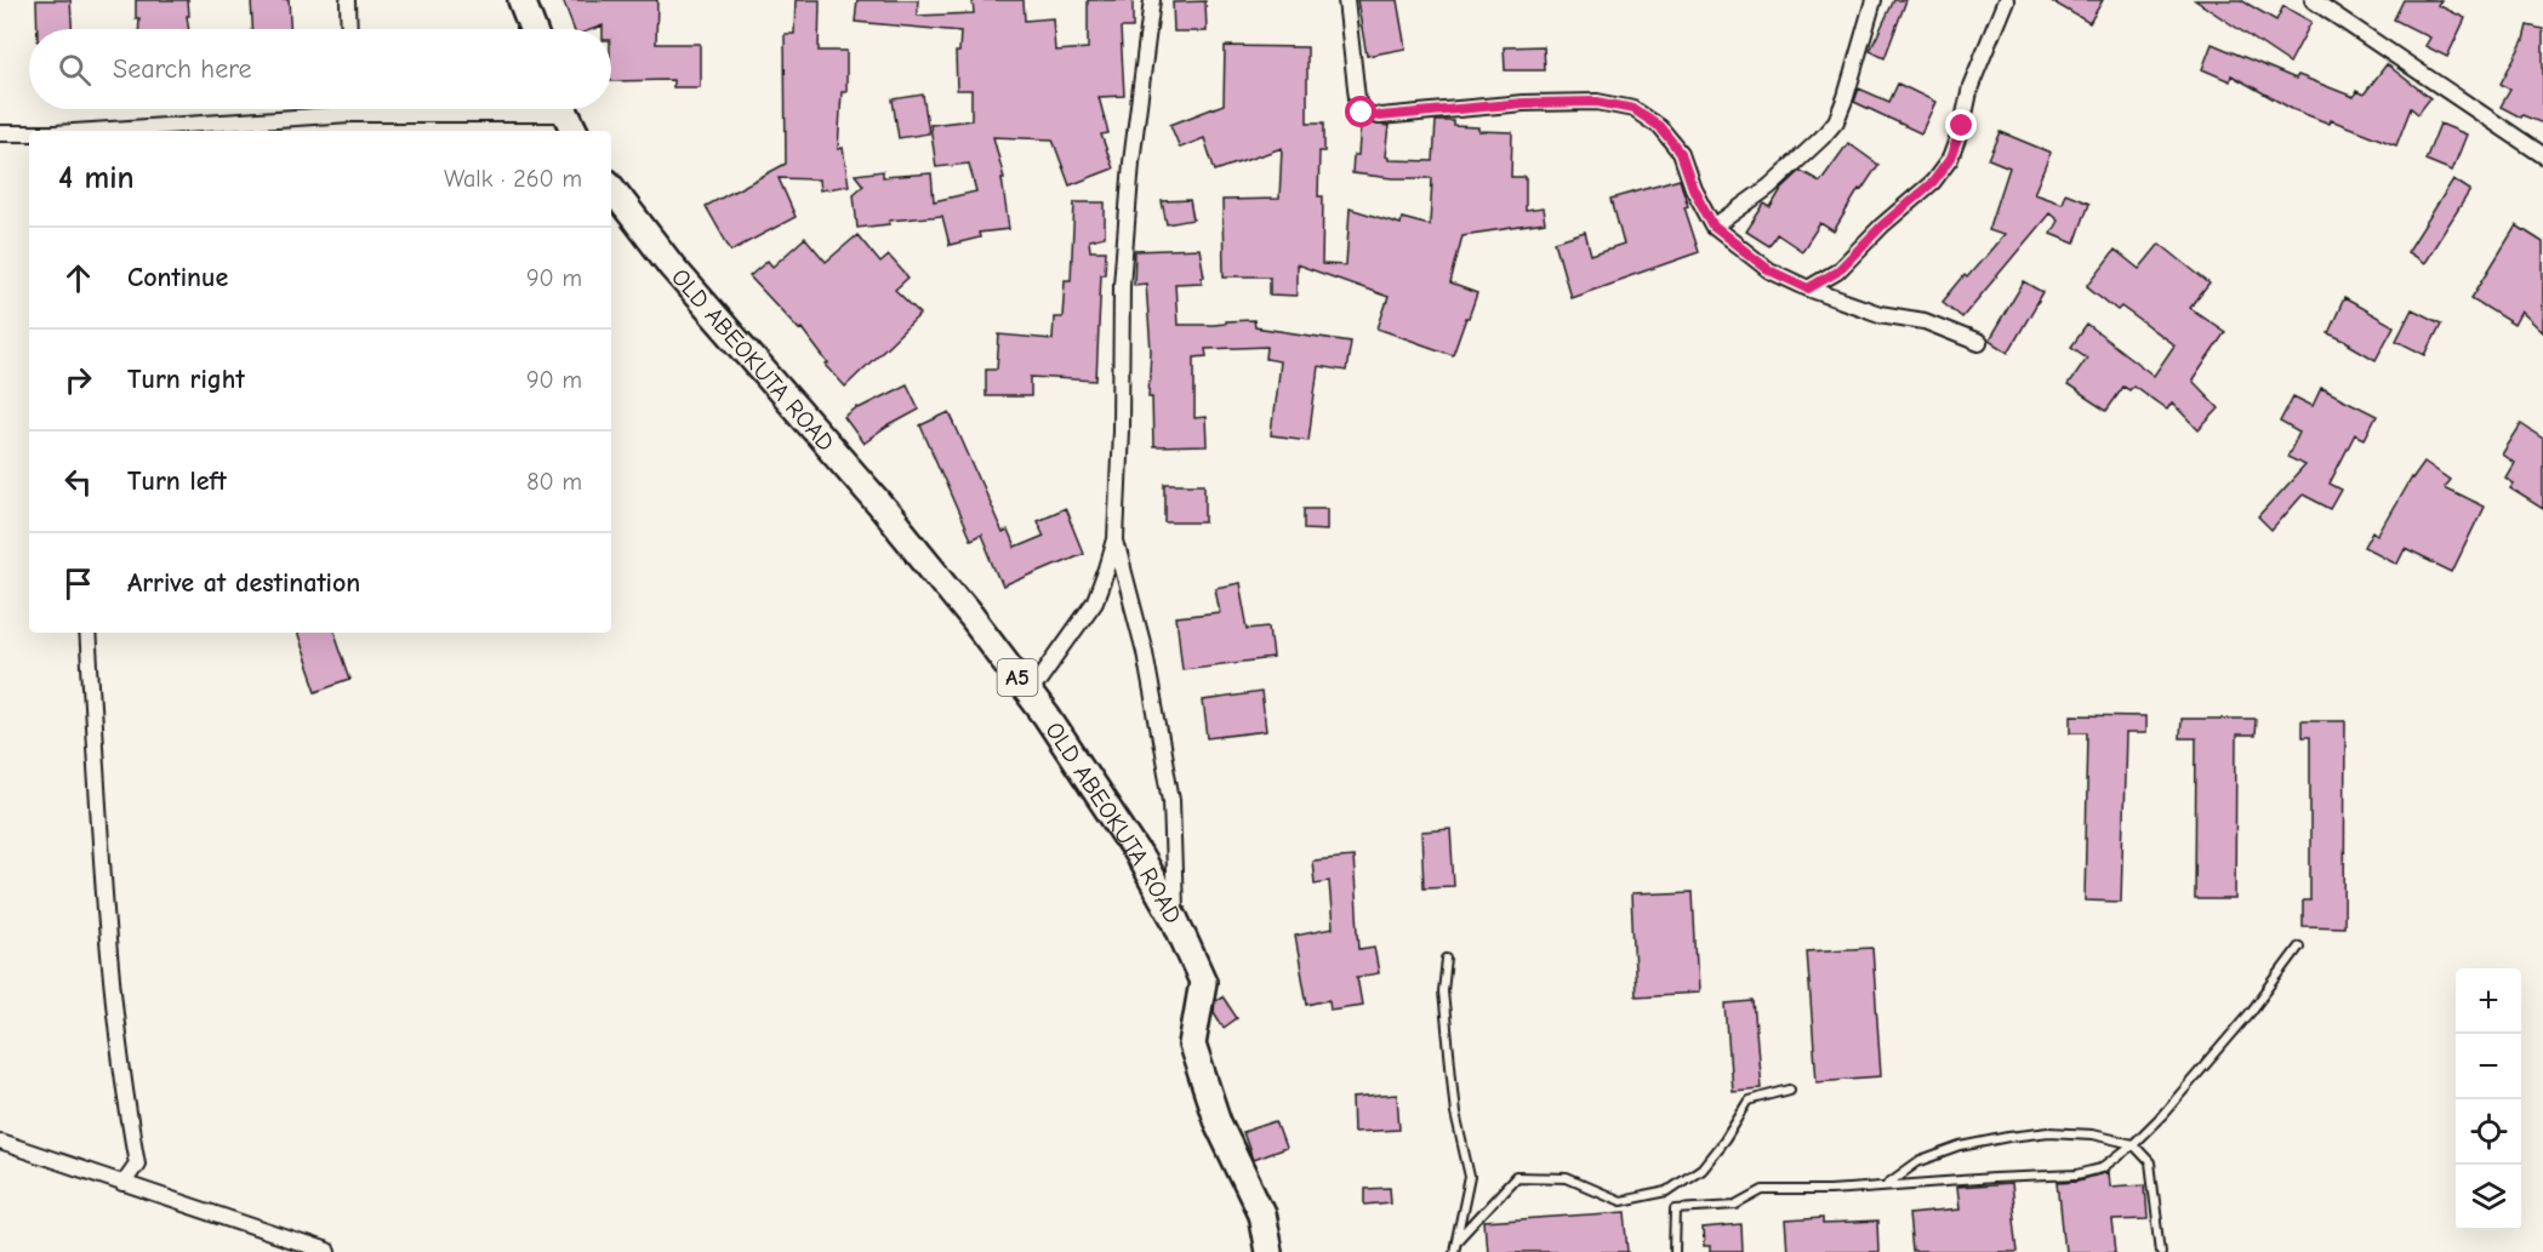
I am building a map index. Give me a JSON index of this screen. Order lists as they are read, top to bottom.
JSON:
{
  "streets": {
    "highway": ["OLD ABEOKUTA ROAD", "A5"]
  },
  "page": {
    "search": "Search here",
    "heading": ["4 min", "Walk · 260 m"],
    "list": [
      ["Continue", "90 m"],
      ["Turn right", "90 m"],
      ["Turn left", "80 m"],
      "Arrive at destination"
    ],
    "map_buttons": ["+", "−"]
  }
}
